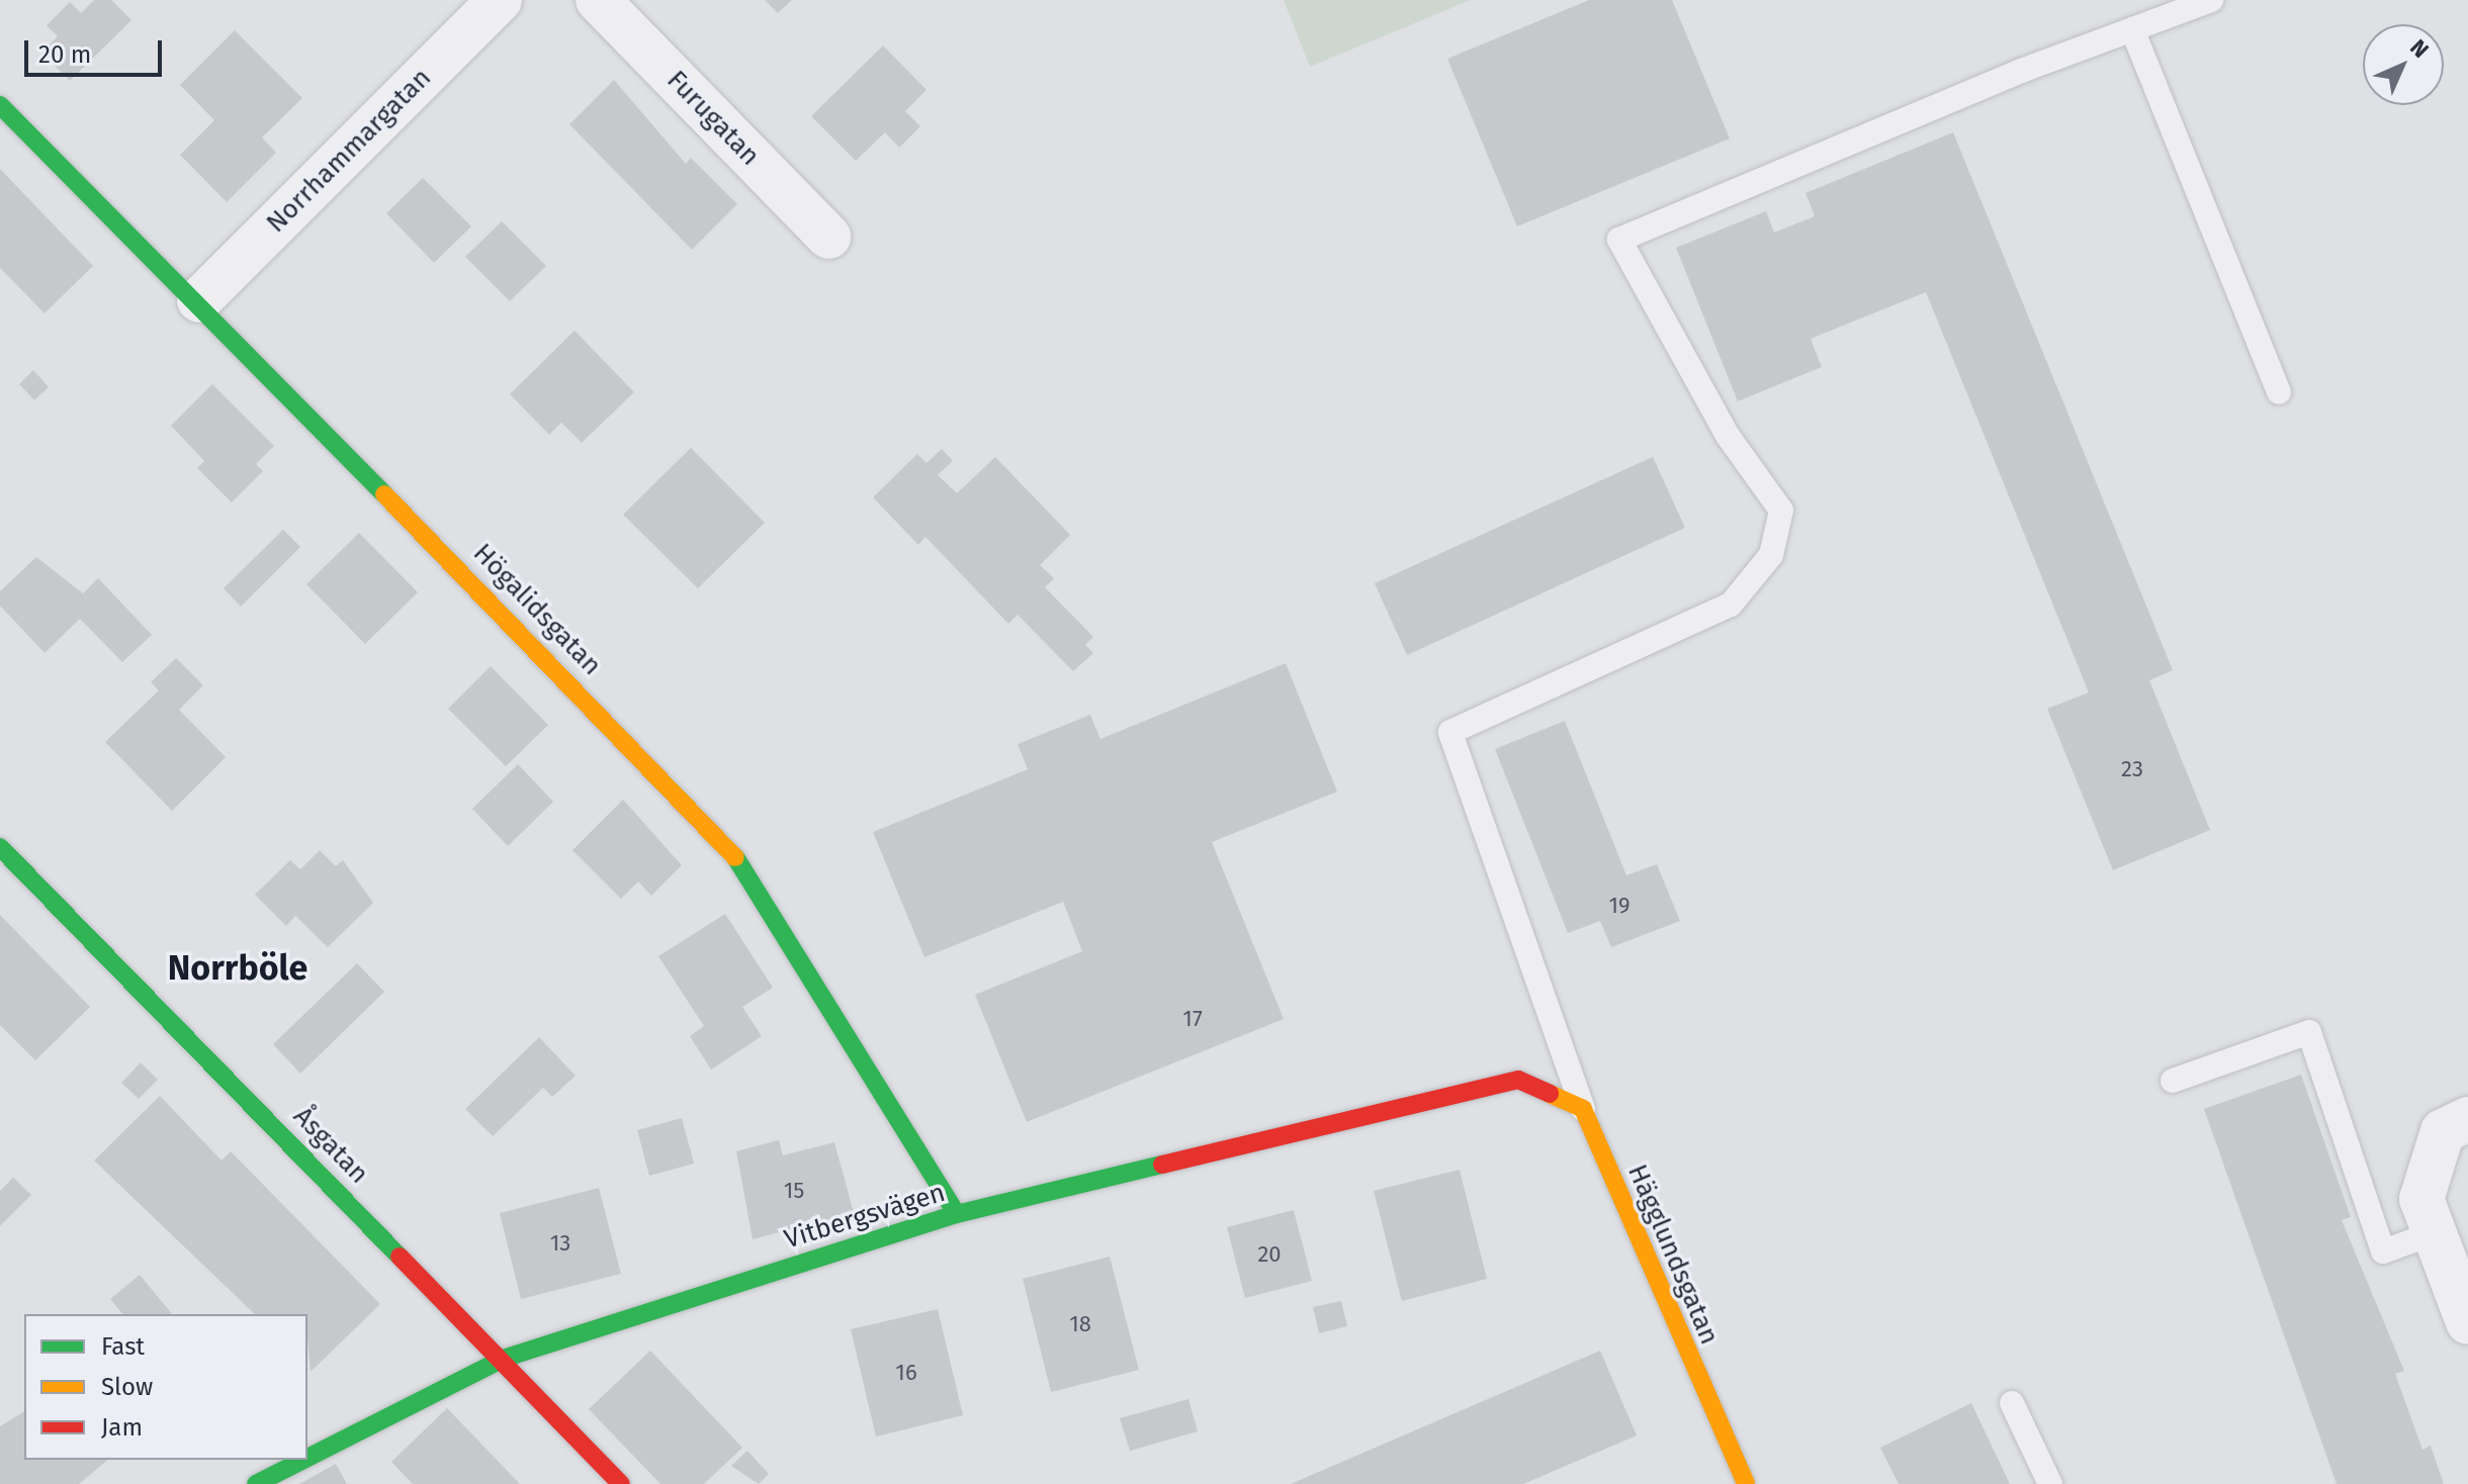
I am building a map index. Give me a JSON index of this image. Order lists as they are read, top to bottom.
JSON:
{
  "streets": {
    "street": [
      "Furugatan",
      "Norrhammargatan",
      "Högalidsgatan",
      "Åsgatan",
      "Vitbergsvägen",
      "Hägglundsgatan"
    ]
  },
  "crossings": [
    ["Norrhammargatan", "Högalidsgatan"],
    ["Högalidsgatan", "Vitbergsvägen"],
    ["Åsgatan", "Vitbergsvägen"],
    ["Vitbergsvägen", "Hägglundsgatan"]
  ],
  "districts": ["Norrböle"],
  "house_numbers": [
    "23",
    "19",
    "17",
    "15",
    "13",
    "20",
    "18",
    "16"
  ],
  "legend": ["Fast", "Slow", "Jam"],
  "scale_bar": "20 m",
  "north": "top right"
}
